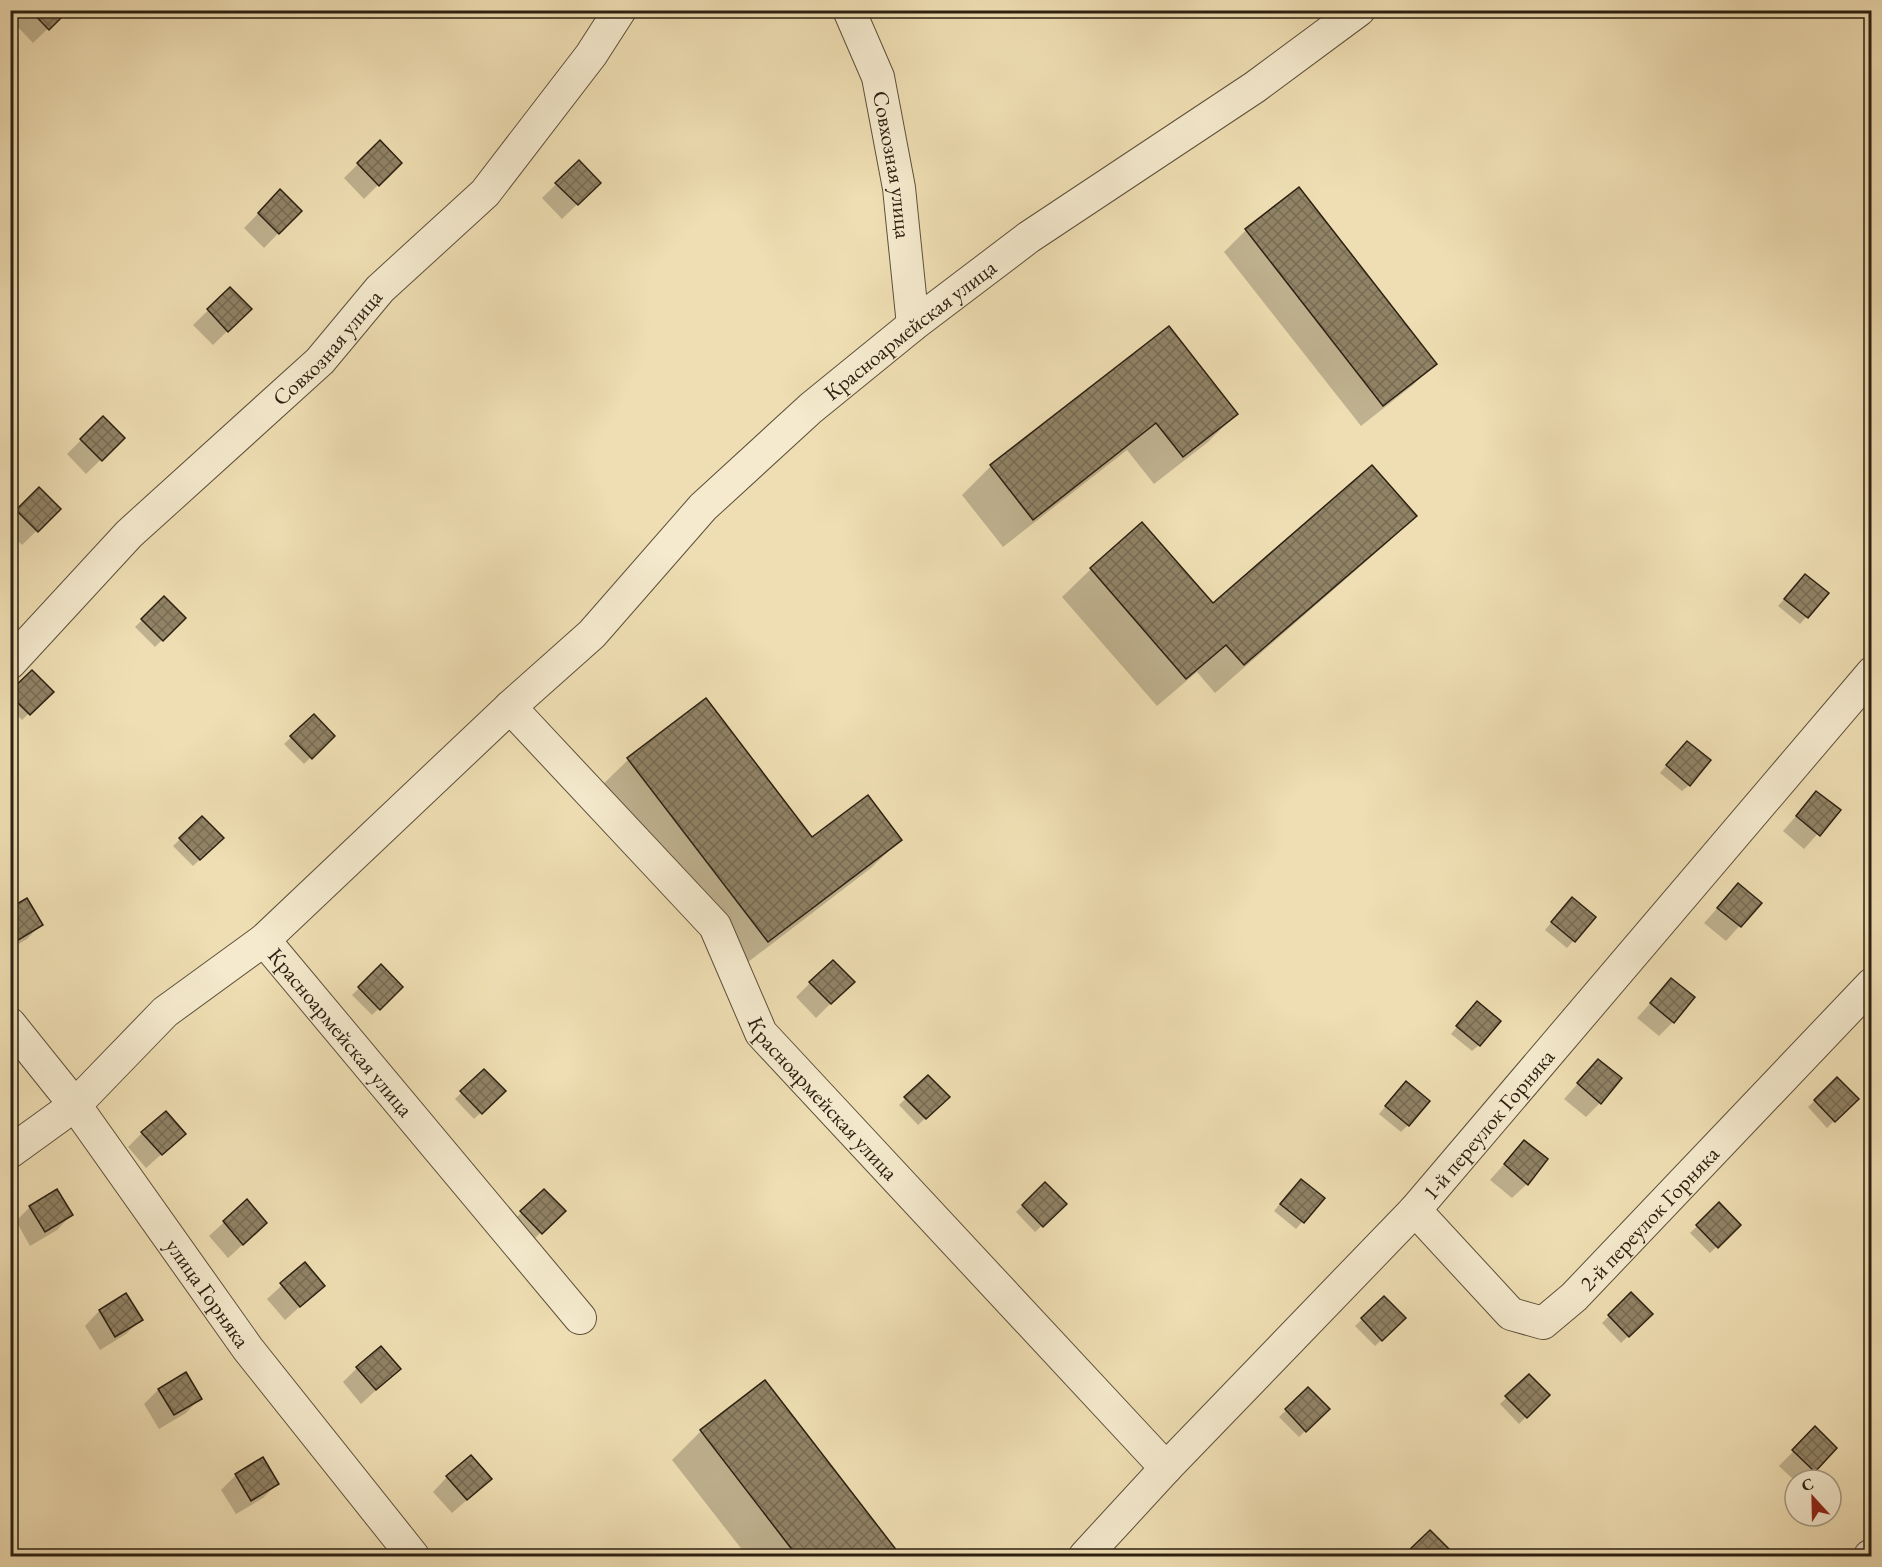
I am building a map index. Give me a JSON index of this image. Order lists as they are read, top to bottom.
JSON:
{
  "streets": {
    "street": [
      "Совхозная улица",
      "Красноармейская улица",
      "1-й переулок Горняка",
      "2-й переулок Горняка",
      "улица Горняка"
    ]
  },
  "crossings": [
    ["Совхозная улица", "Красноармейская улица"],
    ["Красноармейская улица", "1-й переулок Горняка"],
    ["Красноармейская улица", "улица Горняка"],
    ["1-й переулок Горняка", "2-й переулок Горняка"]
  ],
  "north": "top"
}
